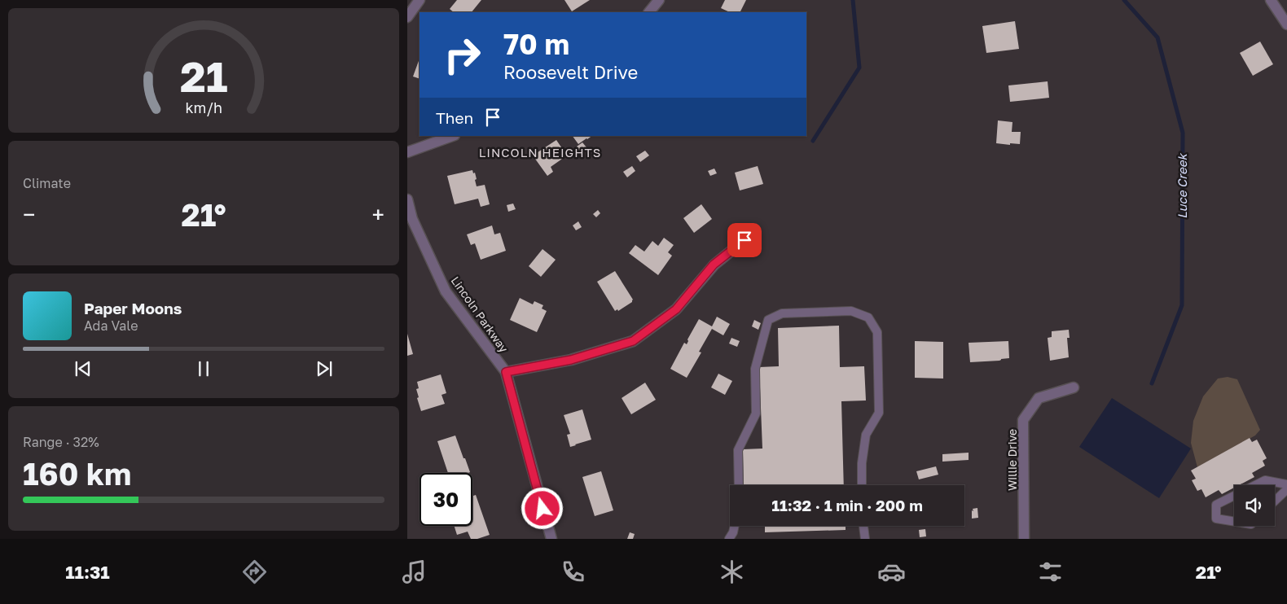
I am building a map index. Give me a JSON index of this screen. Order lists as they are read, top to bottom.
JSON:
{
  "streets": {
    "street": ["Lincoln Parkway", "Willie Drive"]
  },
  "districts": ["LINCOLN HEIGHTS"],
  "water": ["Luce Creek"],
  "page": {
    "turn": ["70 m", "Roosevelt Drive"],
    "then": "Then",
    "tile": [
      "Climate",
      ["Range · 32%", "160 km"]
    ],
    "heat": ["−", "21°", "+"],
    "song": ["Paper Moons", "Ada Vale"],
    "limit": "30",
    "trip": "11:32 · 1 min · 200 m",
    "tabs": ["11:31", "21°"],
    "gauge": ["21", "km/h"]
  }
}
